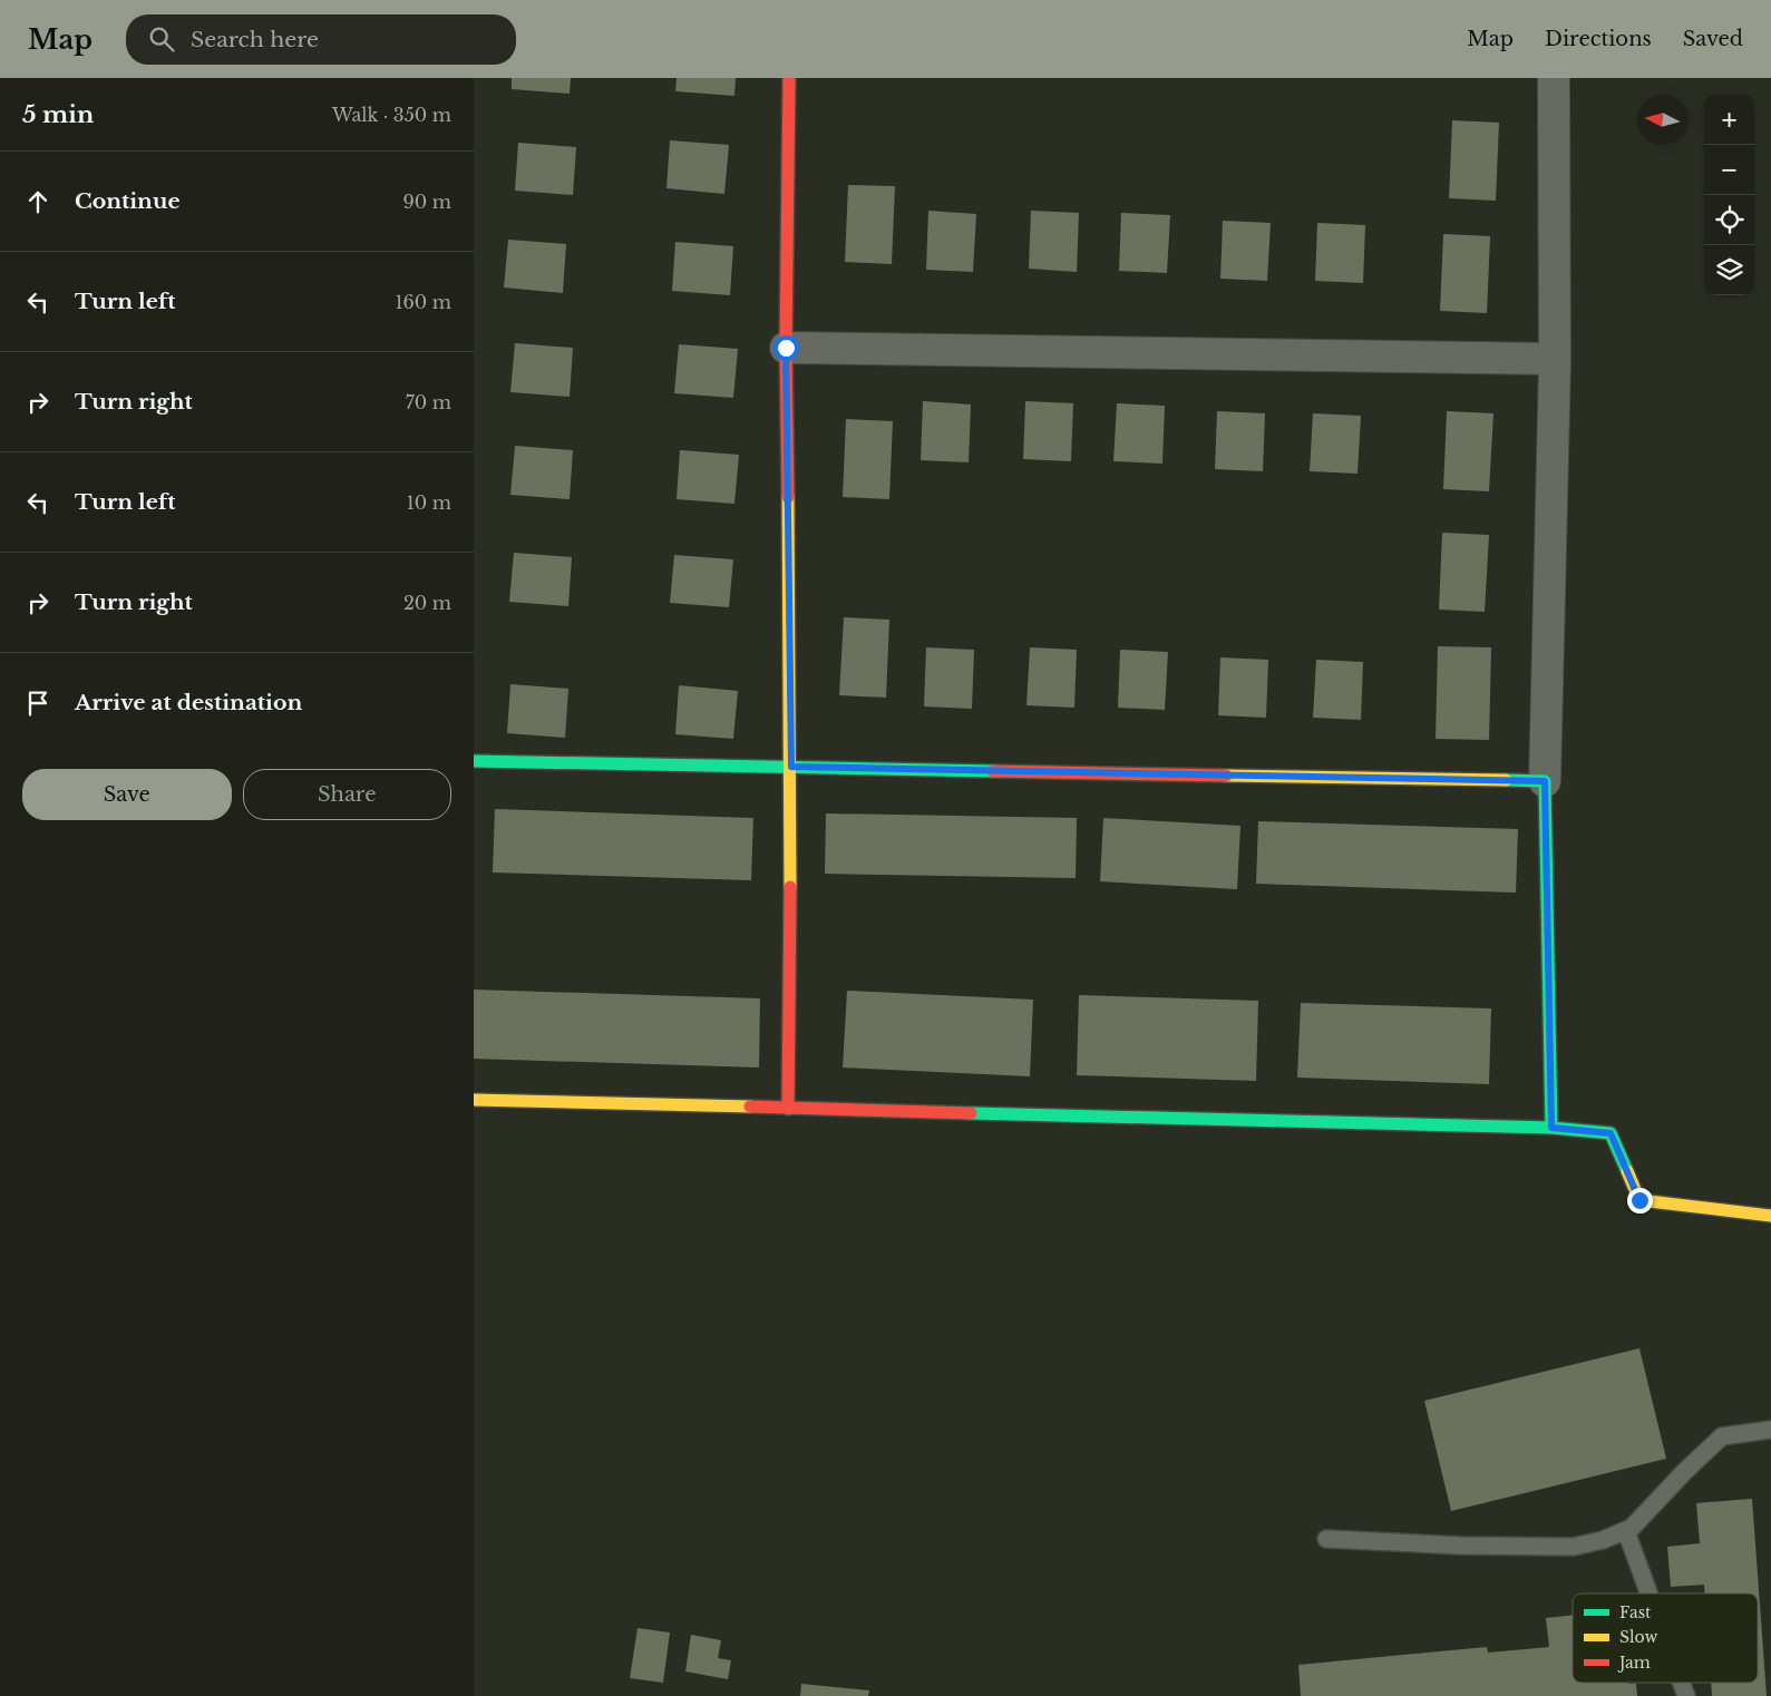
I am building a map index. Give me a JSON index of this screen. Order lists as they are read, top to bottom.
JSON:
{
  "legend": ["Fast", "Slow", "Jam"],
  "north": "left",
  "page": {
    "header": "Map",
    "search": "Search here",
    "nav": ["Map", "Directions", "Saved"],
    "heading": ["5 min", "Walk · 350 m"],
    "map_buttons": ["+", "−"],
    "list": [
      ["Continue", "90 m"],
      ["Turn left", "160 m"],
      ["Turn right", "70 m"],
      ["Turn left", "10 m"],
      ["Turn right", "20 m"],
      "Arrive at destination"
    ],
    "buttons": ["Save", "Share"]
  }
}
